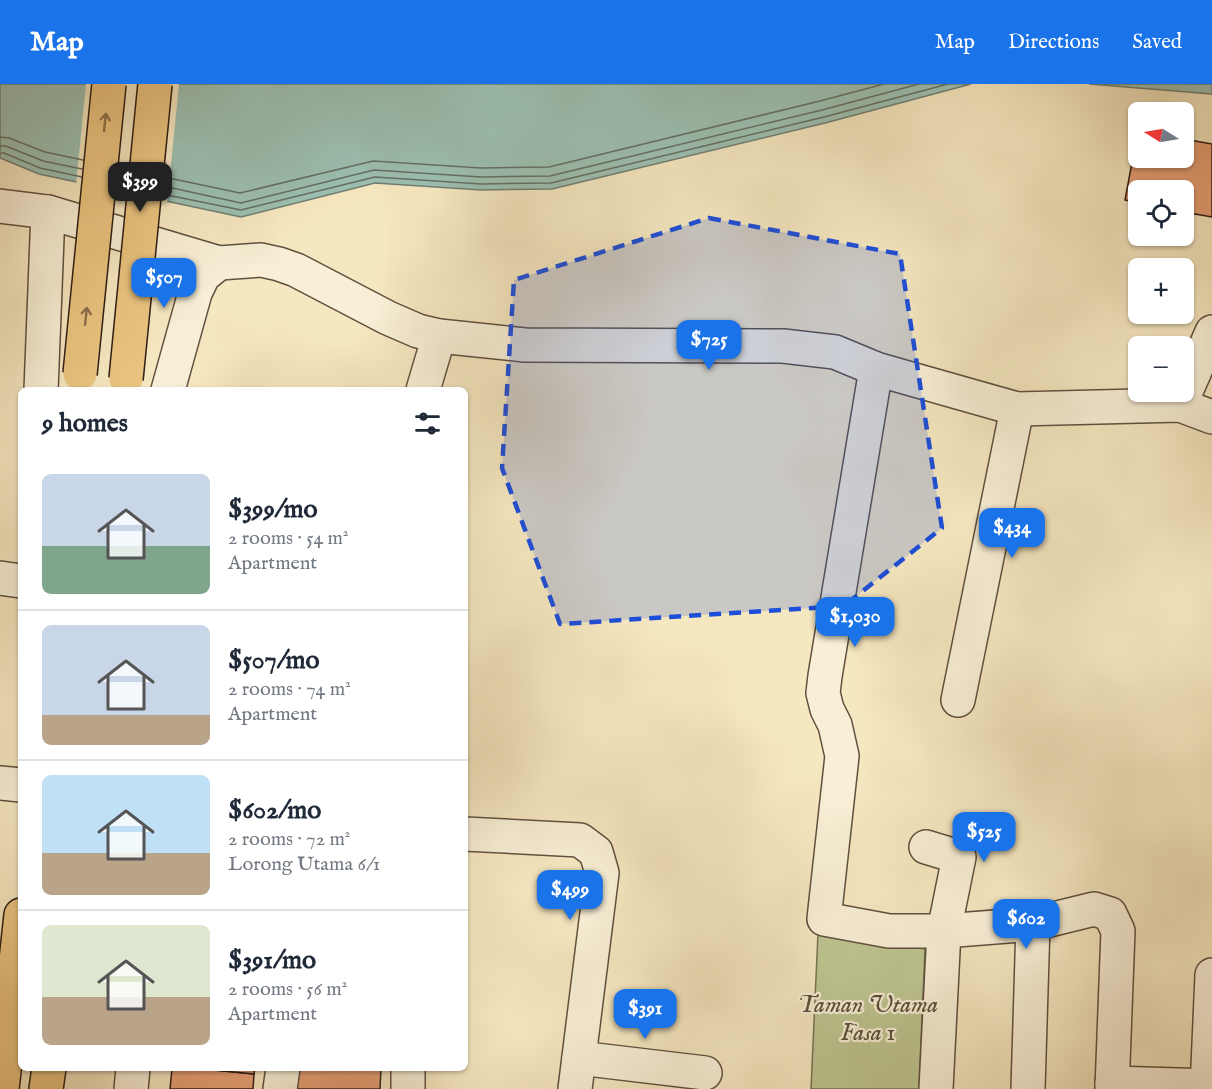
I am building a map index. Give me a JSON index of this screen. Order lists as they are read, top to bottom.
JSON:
{
  "parks": ["Taman Utama Fasa 1"],
  "north": "left",
  "page": {
    "header": "Map",
    "nav": ["Map", "Directions", "Saved"],
    "map_buttons": ["+", "−"],
    "price": [
      "$399",
      "$507",
      "$725",
      "$434",
      "$1,030",
      "$525",
      "$499",
      "$602",
      "$391"
    ],
    "heading": "9 homes",
    "list": [
      {
        "name": "$399/mo",
        "note": "2 rooms · 54 m² · Apartment"
      },
      {
        "name": "$507/mo",
        "note": "2 rooms · 74 m² · Apartment"
      },
      {
        "name": "$602/mo",
        "note": "2 rooms · 72 m² · Lorong Utama 6/1"
      },
      {
        "name": "$391/mo",
        "note": "2 rooms · 56 m² · Apartment"
      }
    ]
  }
}
